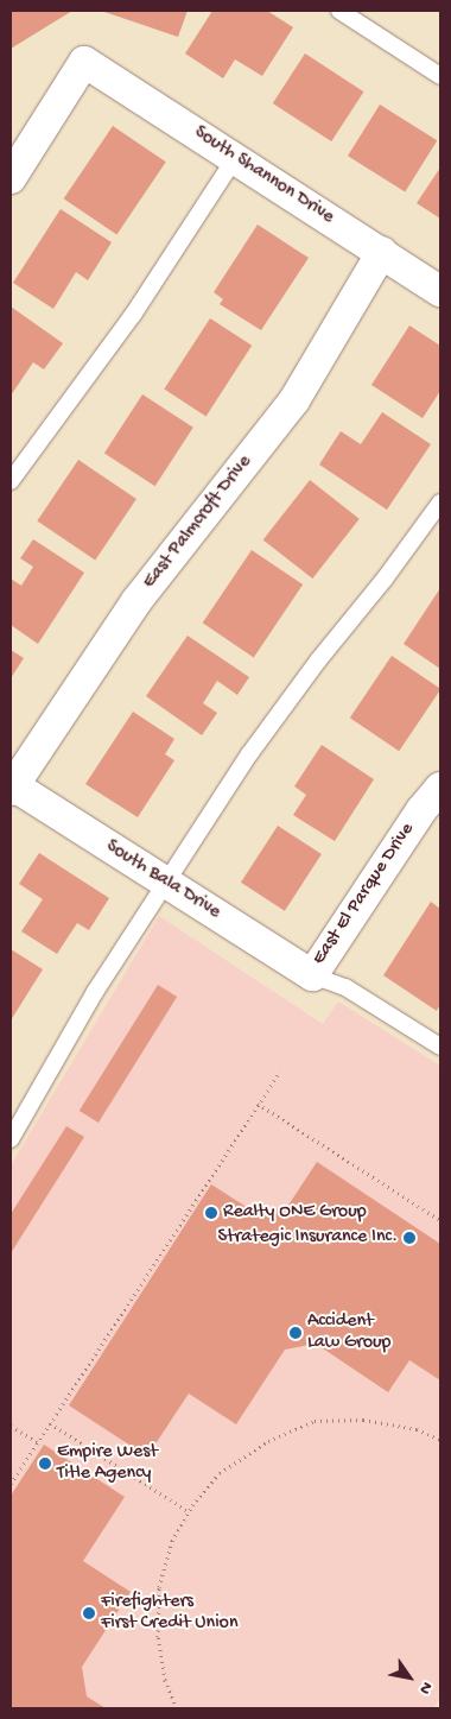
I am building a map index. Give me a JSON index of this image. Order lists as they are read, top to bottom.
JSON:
{
  "streets": {
    "street": [
      "South Shannon Drive",
      "East Palmcroft Drive",
      "South Bala Drive",
      "East El Parque Drive"
    ]
  },
  "crossings": [
    ["South Shannon Drive", "East Palmcroft Drive"],
    ["East Palmcroft Drive", "South Bala Drive"],
    ["South Bala Drive", "East El Parque Drive"]
  ],
  "places": [
    "Realty ONE Group",
    "Strategic Insurance Inc.",
    "Accident Law Group",
    "Empire West Title Agency",
    "Firefighters First Credit Union"
  ],
  "north": "bottom right"
}
